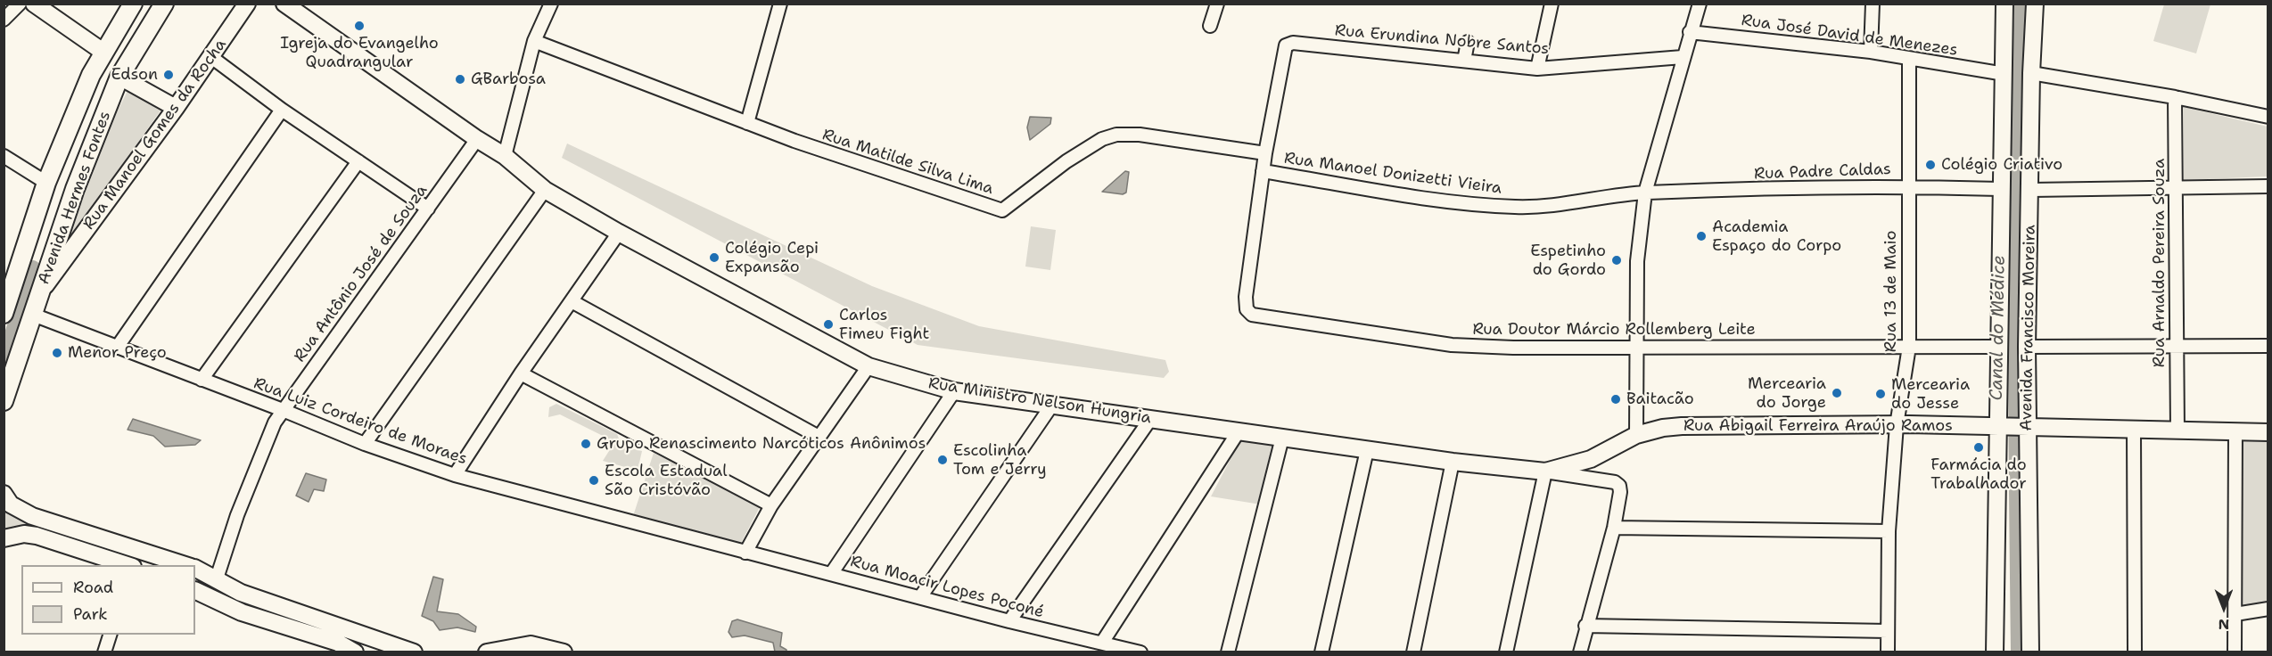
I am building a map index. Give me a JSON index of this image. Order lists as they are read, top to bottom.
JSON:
{
  "streets": {
    "main road": ["Avenida Hermes Fontes"],
    "street": [
      "Rua José David de Menezes",
      "Rua Erundina Nobre Santos",
      "Rua Manoel Gomes da Rocha",
      "Rua Matilde Silva Lima",
      "Rua Padre Caldas",
      "Rua Manoel Donizetti Vieira",
      "Rua Arnaldo Pereira Souza",
      "Rua Antônio José de Souza",
      "Rua 13 de Maio",
      "Avenida Francisco Moreira",
      "Rua Doutor Márcio Rollemberg Leite",
      "Rua Ministro Nelson Hungria",
      "Rua Luiz Cordeiro de Moraes",
      "Rua Abigail Ferreira Araújo Ramos",
      "Rua Moacir Lopes Poconé"
    ]
  },
  "crossings": [
    ["Rua José David de Menezes", "Rua 13 de Maio"],
    ["Rua José David de Menezes", "Avenida Francisco Moreira"],
    ["Rua Erundina Nobre Santos", "Rua Matilde Silva Lima"],
    ["Rua Manoel Gomes da Rocha", "Avenida Hermes Fontes"],
    ["Rua Padre Caldas", "Rua Manoel Donizetti Vieira"],
    ["Rua Padre Caldas", "Rua 13 de Maio"],
    ["Rua Padre Caldas", "Avenida Francisco Moreira"],
    ["Rua Manoel Donizetti Vieira", "Rua Doutor Márcio Rollemberg Leite"],
    ["Avenida Hermes Fontes", "Rua Luiz Cordeiro de Moraes"],
    ["Rua Arnaldo Pereira Souza", "Rua Abigail Ferreira Araújo Ramos"],
    ["Rua Antônio José de Souza", "Rua Ministro Nelson Hungria"],
    ["Rua Antônio José de Souza", "Rua Luiz Cordeiro de Moraes"],
    ["Rua 13 de Maio", "Rua Doutor Márcio Rollemberg Leite"],
    ["Rua 13 de Maio", "Rua Abigail Ferreira Araújo Ramos"],
    ["Avenida Francisco Moreira", "Rua Doutor Márcio Rollemberg Leite"],
    ["Avenida Francisco Moreira", "Rua Abigail Ferreira Araújo Ramos"],
    ["Rua Ministro Nelson Hungria", "Rua Abigail Ferreira Araújo Ramos"],
    ["Rua Luiz Cordeiro de Moraes", "Rua Moacir Lopes Poconé"]
  ],
  "water": ["Canal do Médice"],
  "places": [
    "Igreja do Evangelho Quadrangular",
    "Edson",
    "GBarbosa",
    "Colégio Criativo",
    "Academia Espaço do Corpo",
    "Colégio Cepi Expansão",
    "Espetinho do Gordo",
    "Carlos Fimeu Fight",
    "Menor Preço",
    "Mercearia do Jorge",
    "Mercearia do Jesse",
    "Baitacão",
    "Grupo Renascimento Narcóticos Anônimos",
    "Farmácia do Trabalhador",
    "Escolinha Tom e Jerry",
    "Escola Estadual São Cristóvão"
  ],
  "legend": ["Road", "Park"],
  "north": "bottom"
}
